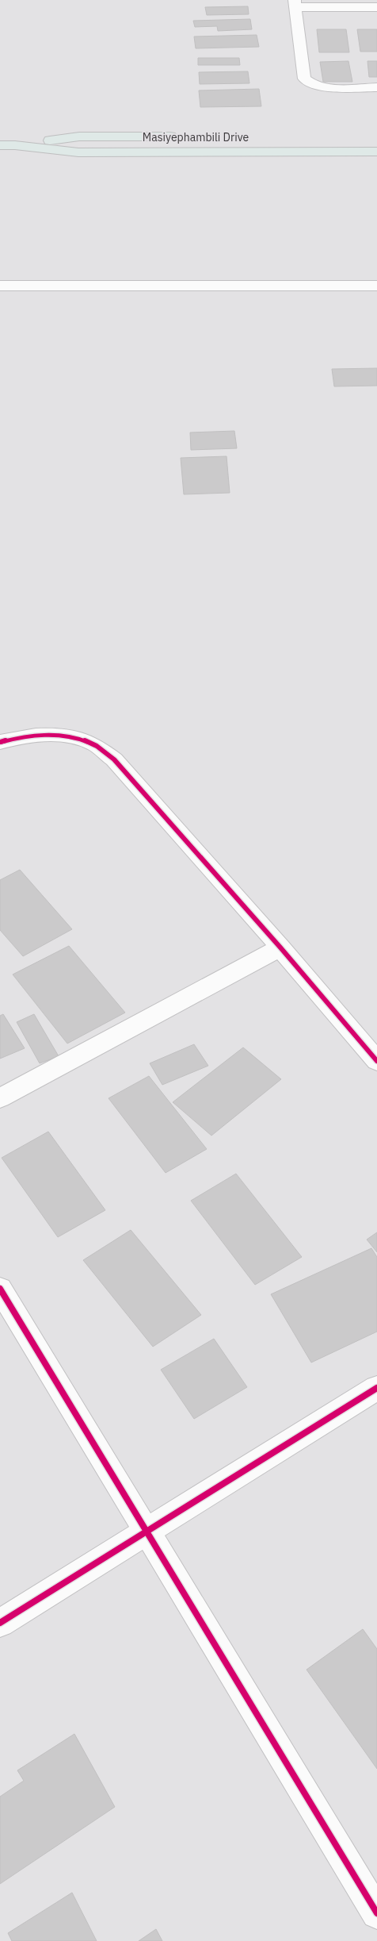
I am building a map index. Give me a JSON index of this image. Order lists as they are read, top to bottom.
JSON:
{
  "streets": {
    "main road": ["Masiyephambili Drive"]
  }
}
